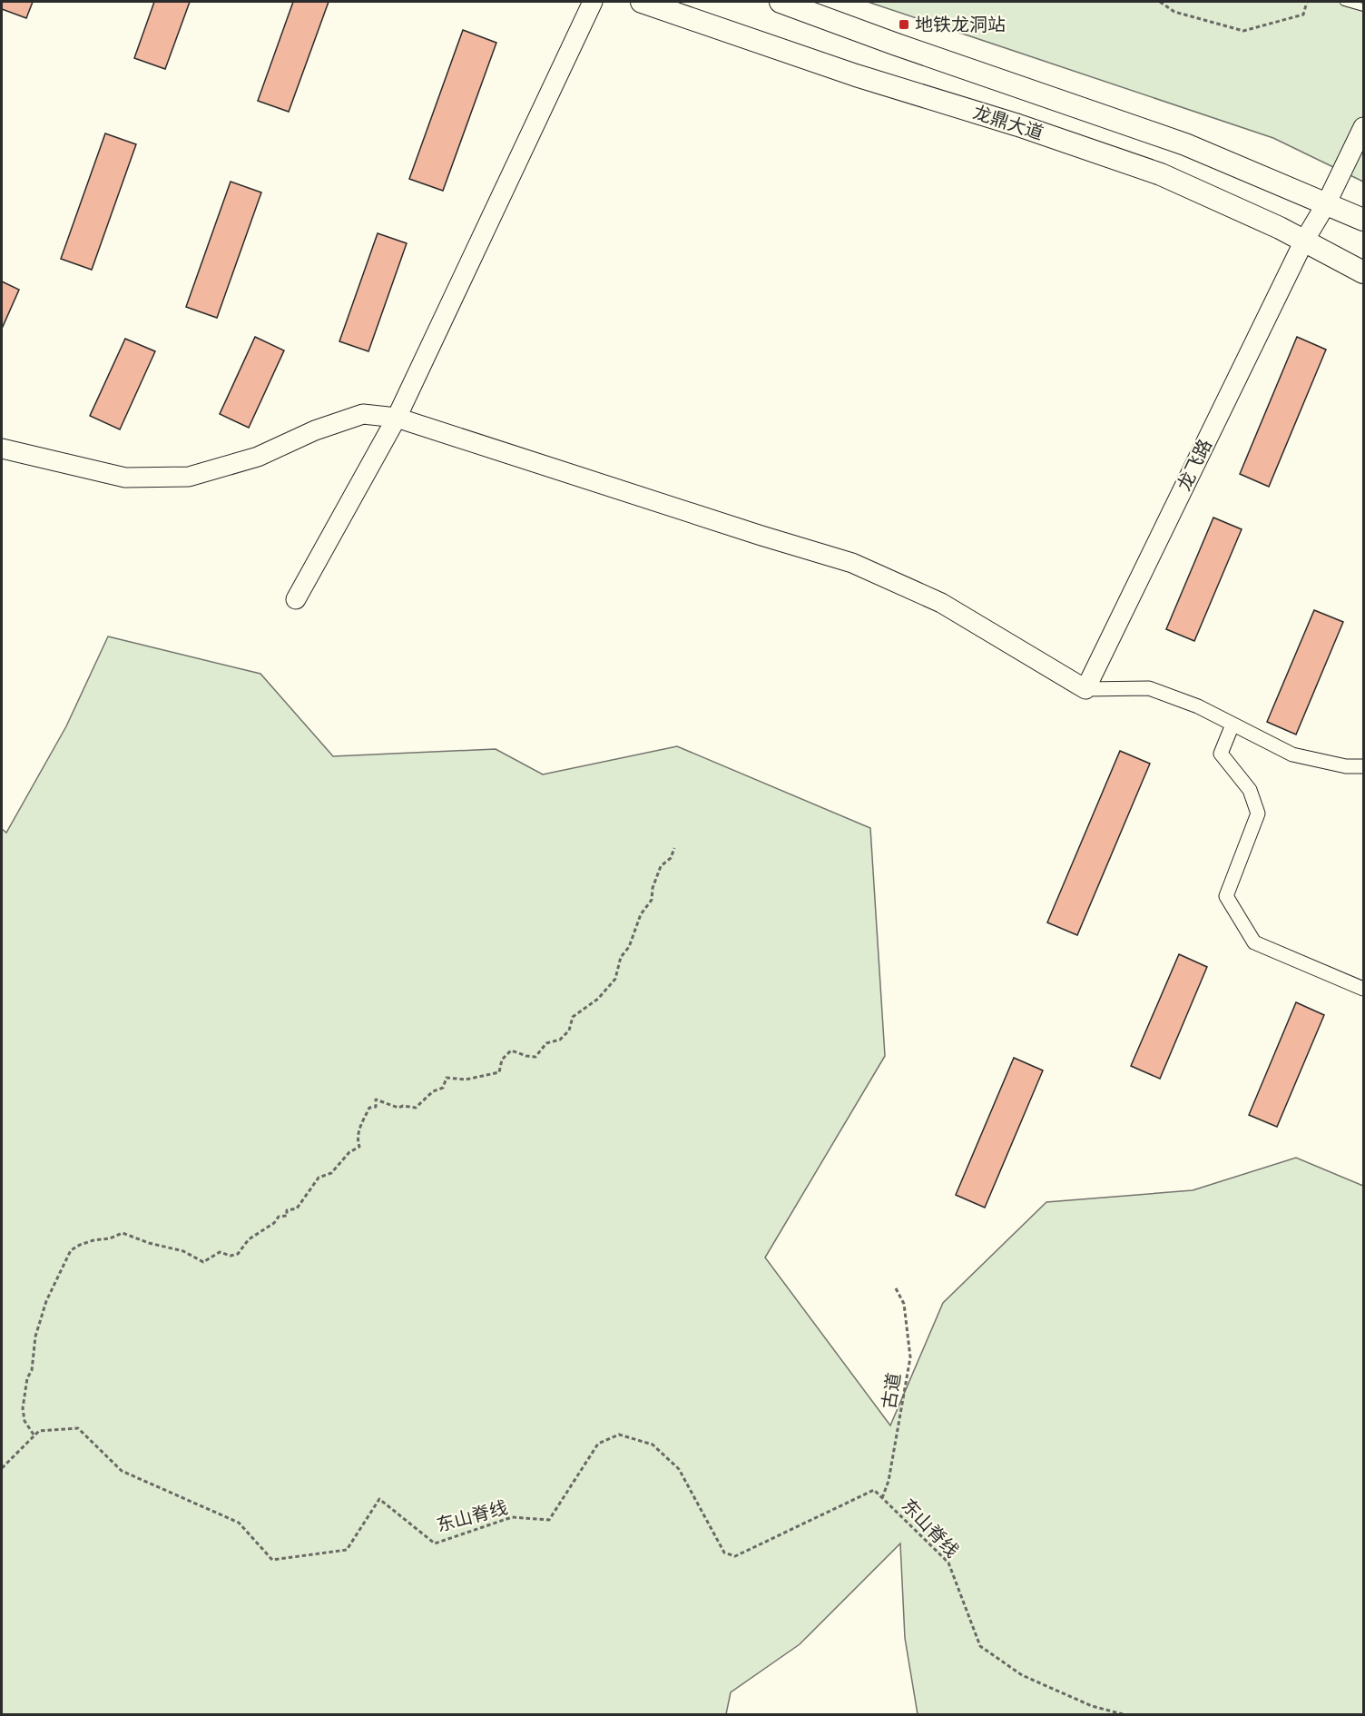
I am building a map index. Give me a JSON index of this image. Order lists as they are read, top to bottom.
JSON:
{
  "streets": {
    "main road": ["龙鼎大道"],
    "street": ["龙飞路"],
    "path": ["古道", "东山脊线"]
  },
  "crossings": [
    ["龙鼎大道", "龙飞路"],
    ["古道", "东山脊线"]
  ],
  "places": {
    "transit": ["地铁龙洞站"]
  }
}
